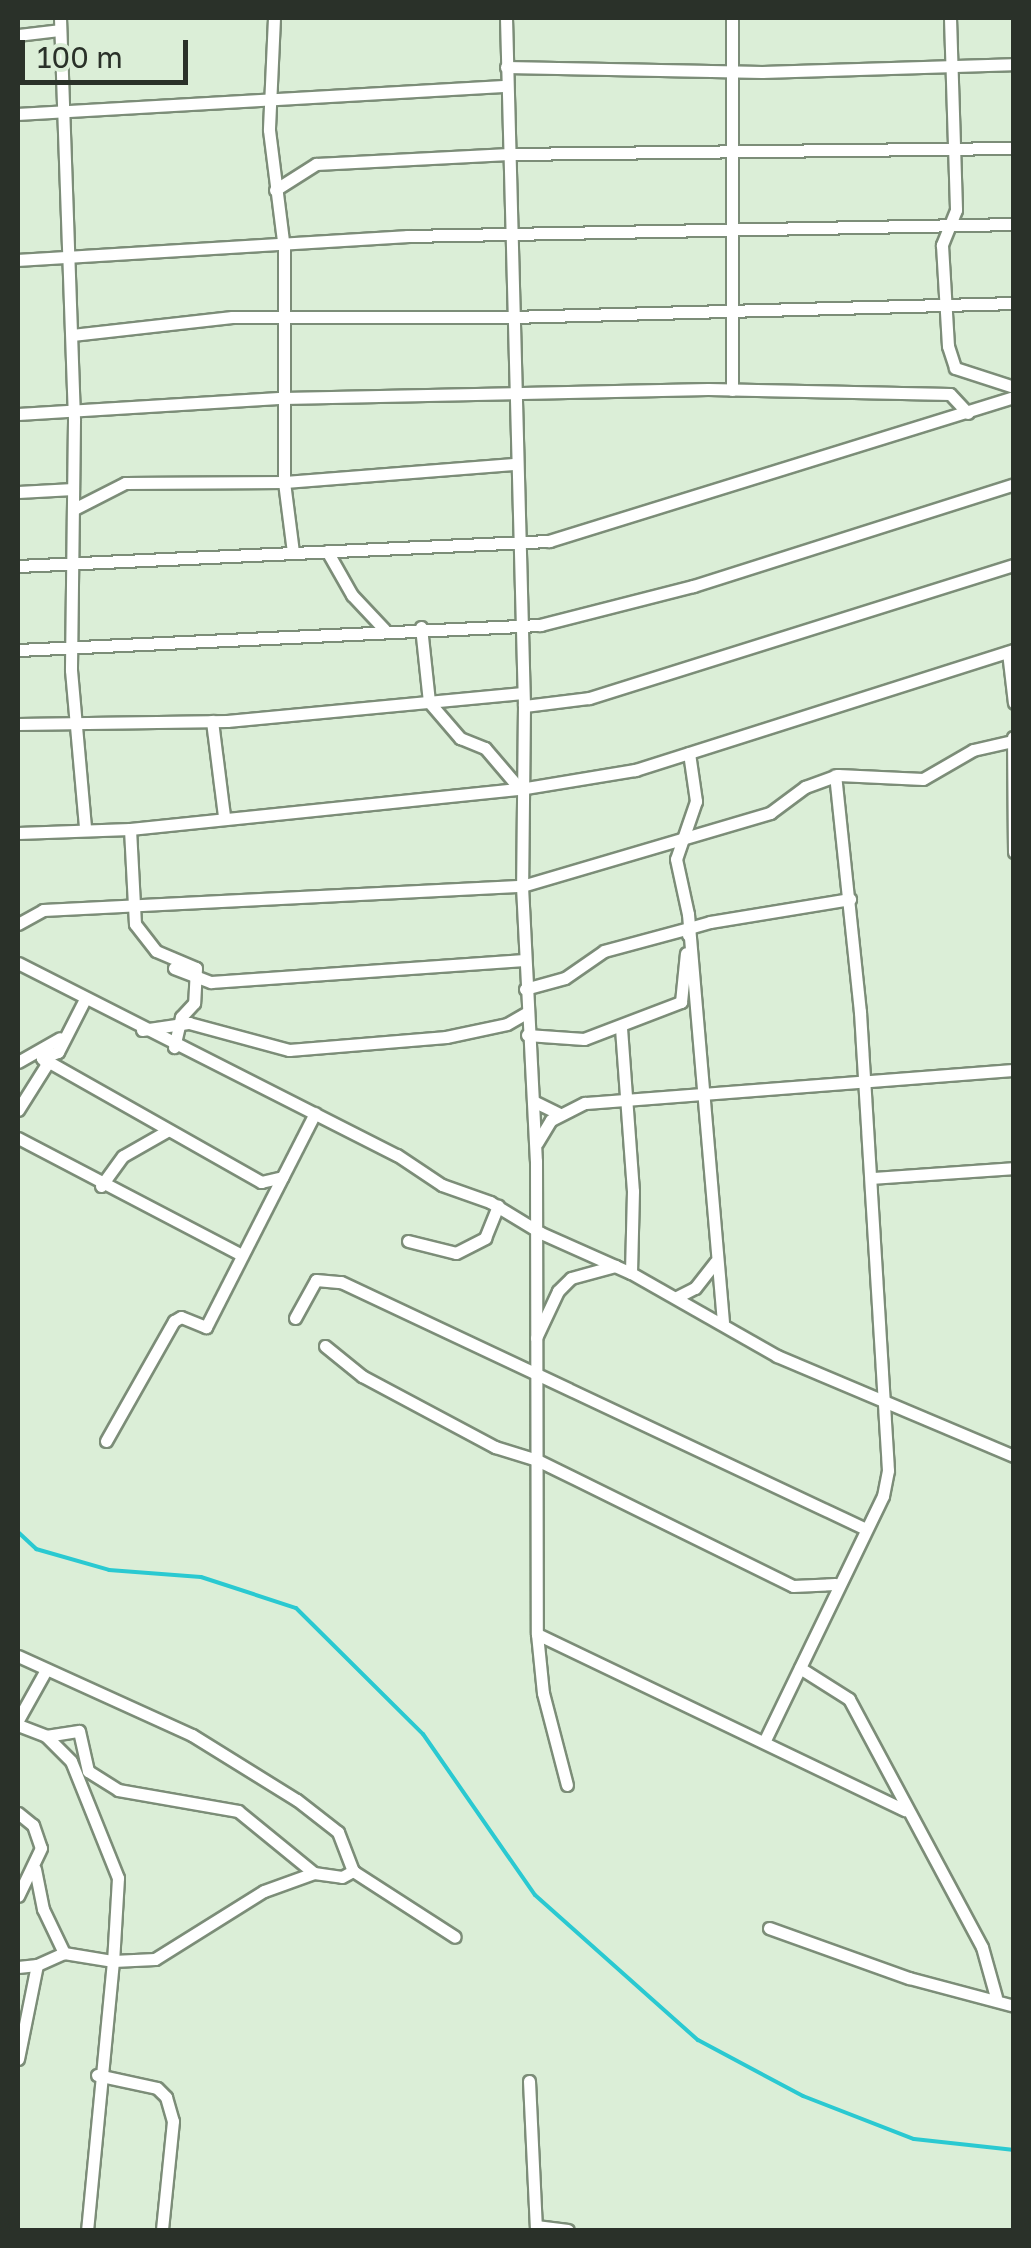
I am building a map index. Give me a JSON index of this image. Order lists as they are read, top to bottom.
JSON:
{
  "scale_bar": "100 m"
}
